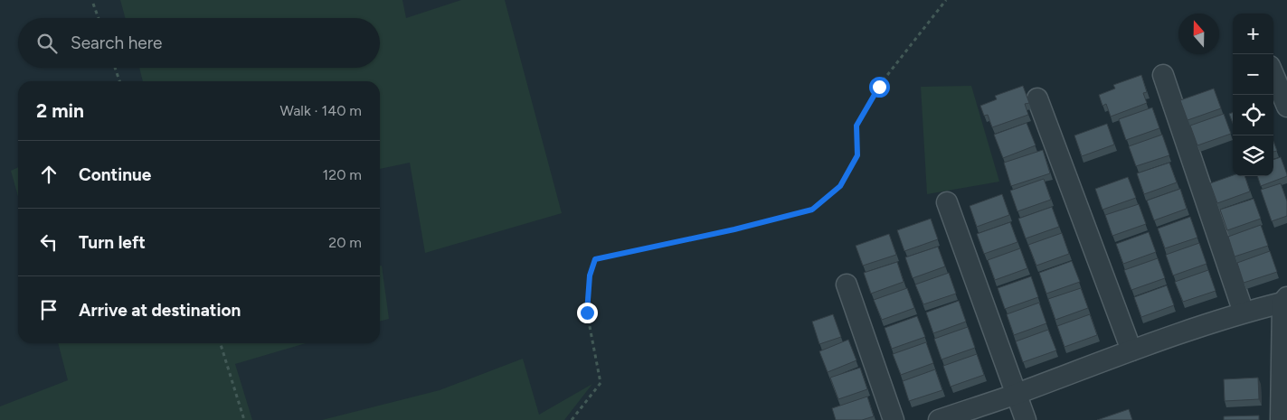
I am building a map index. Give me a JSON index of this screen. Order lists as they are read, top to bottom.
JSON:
{
  "north": "top",
  "page": {
    "map_buttons": ["+", "−"],
    "search": "Search here",
    "heading": ["2 min", "Walk · 140 m"],
    "list": [
      ["Continue", "120 m"],
      ["Turn left", "20 m"],
      "Arrive at destination"
    ]
  }
}
